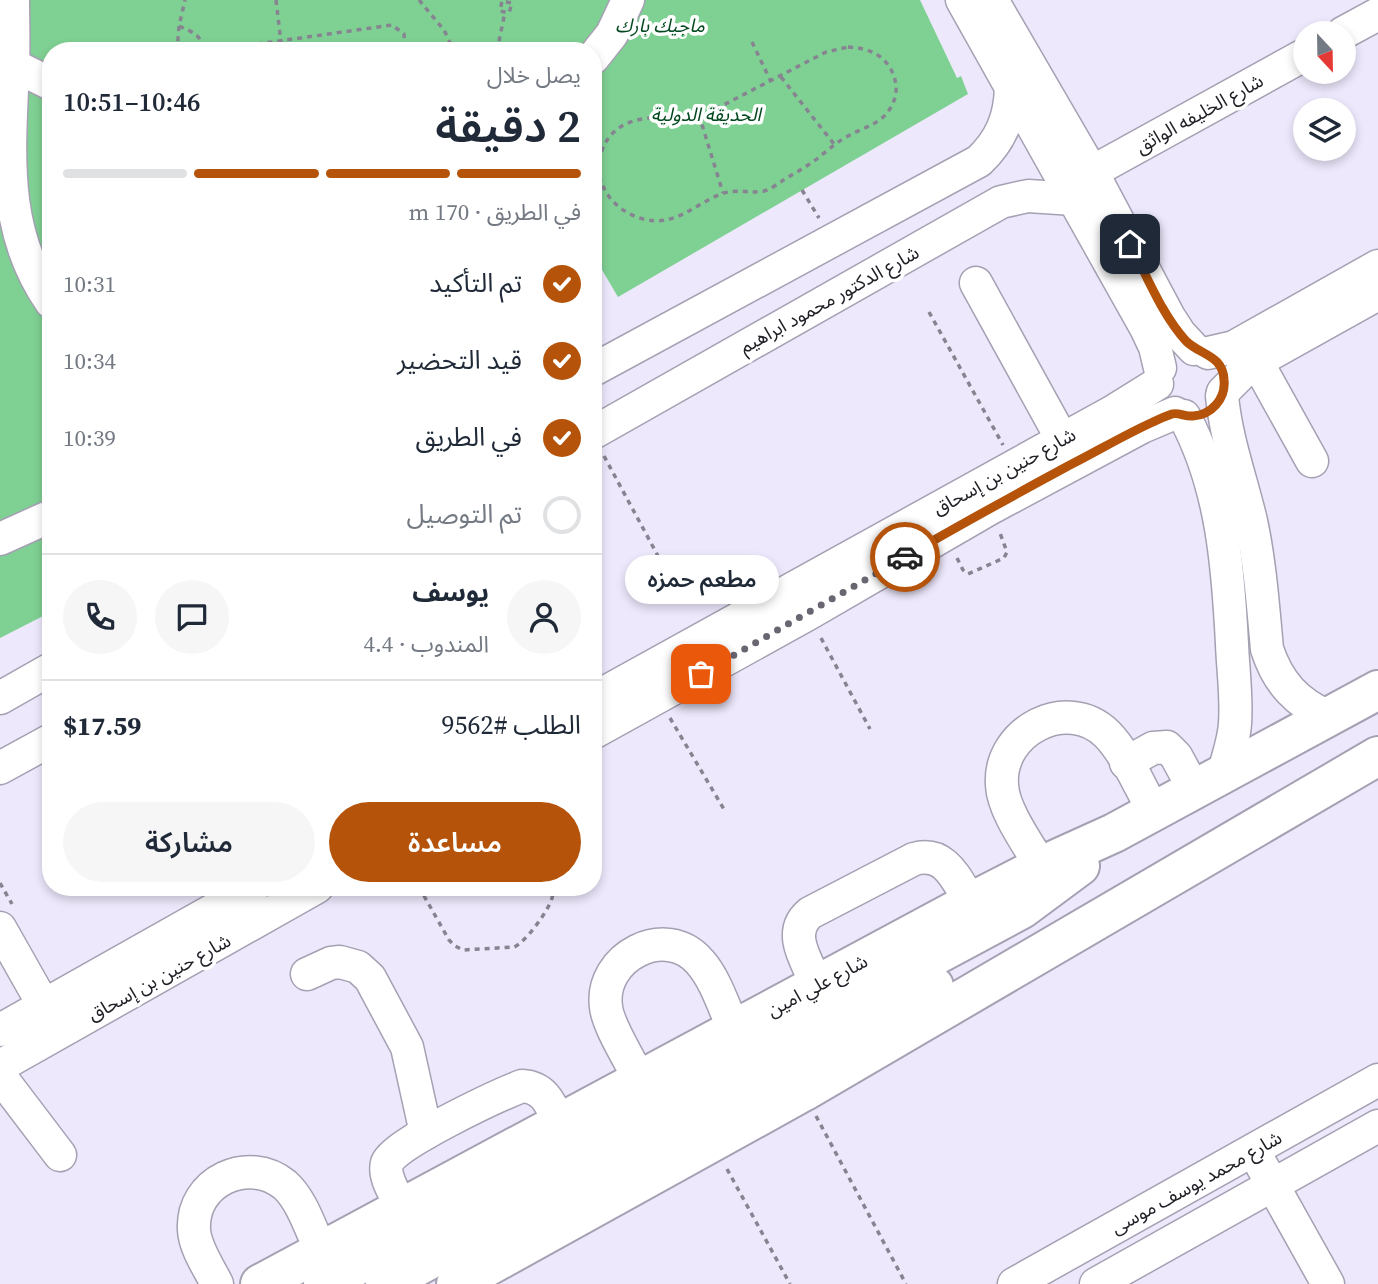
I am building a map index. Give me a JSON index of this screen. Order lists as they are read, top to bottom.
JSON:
{
  "streets": {
    "main road": ["شارع علي امين"],
    "street": [
      "شارع الخليفه الواثق",
      "شارع الدكتور محمود ابراهيم",
      "شارع حنين بن إسحاق",
      "شارع محمد يوسف موسى"
    ]
  },
  "parks": ["ماجيك بارك", "الحديقة الدولية"],
  "places": ["مطعم حمزه"],
  "north": "bottom",
  "page": {
    "heading": ["2 دقيقة", "يصل خلال", "10:46–10:51"],
    "panel": [
      "يوسف",
      "المندوب · 4.4",
      "الطلب #9562",
      "$17.59"
    ],
    "bar": "في الطريق · 170 m",
    "list": [
      ["تم التأكيد", "10:31"],
      ["قيد التحضير", "10:34"],
      ["في الطريق", "10:39"],
      "تم التوصيل"
    ],
    "bubble": "مطعم حمزه",
    "buttons": ["مساعدة", "مشاركة"]
  }
}
